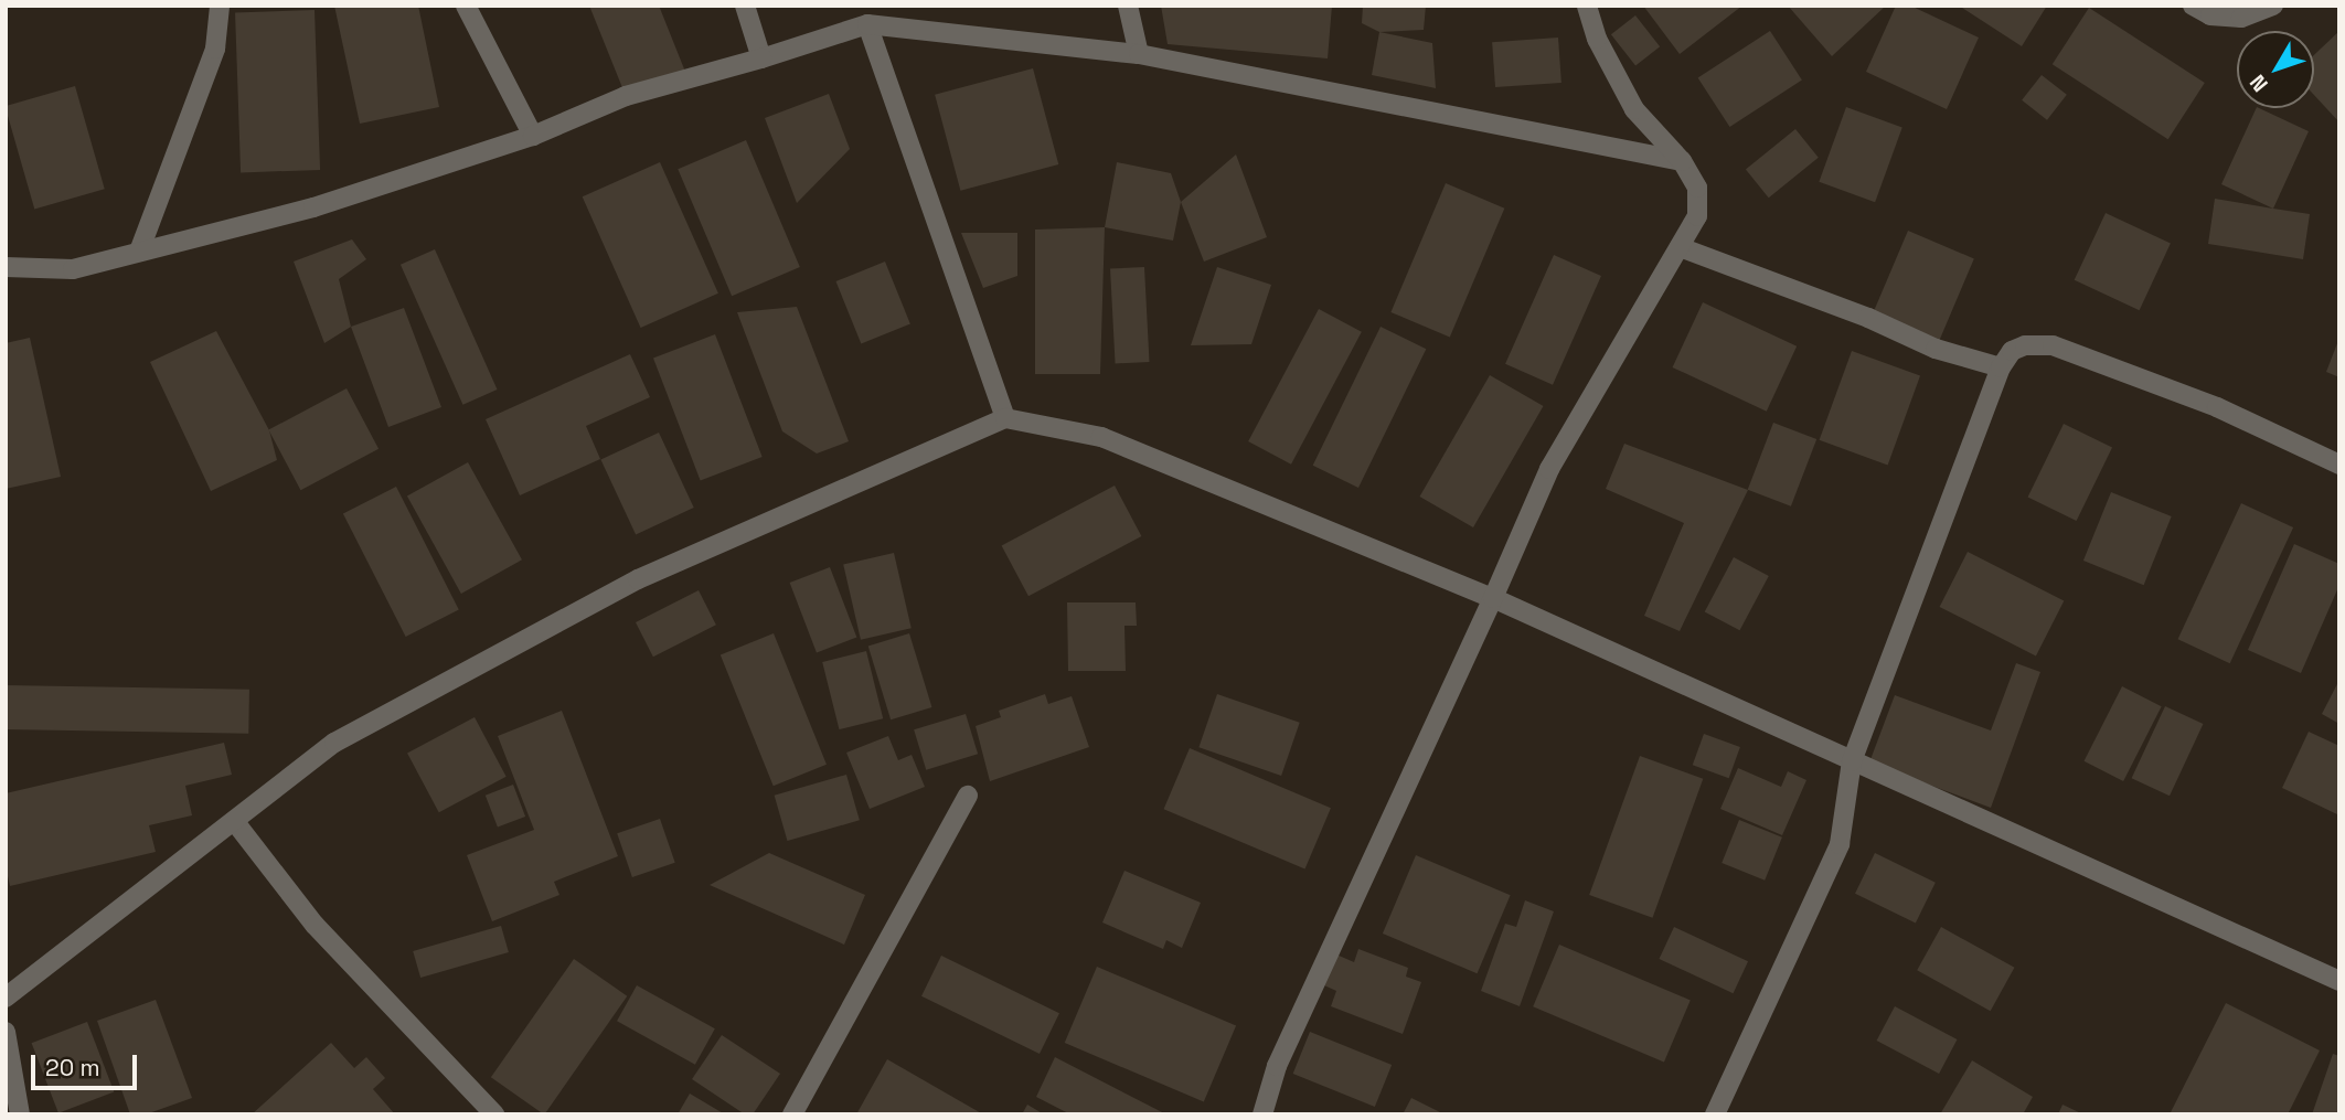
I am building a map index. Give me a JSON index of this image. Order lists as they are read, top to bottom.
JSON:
{
  "scale_bar": "20 m",
  "north": "bottom left"
}
